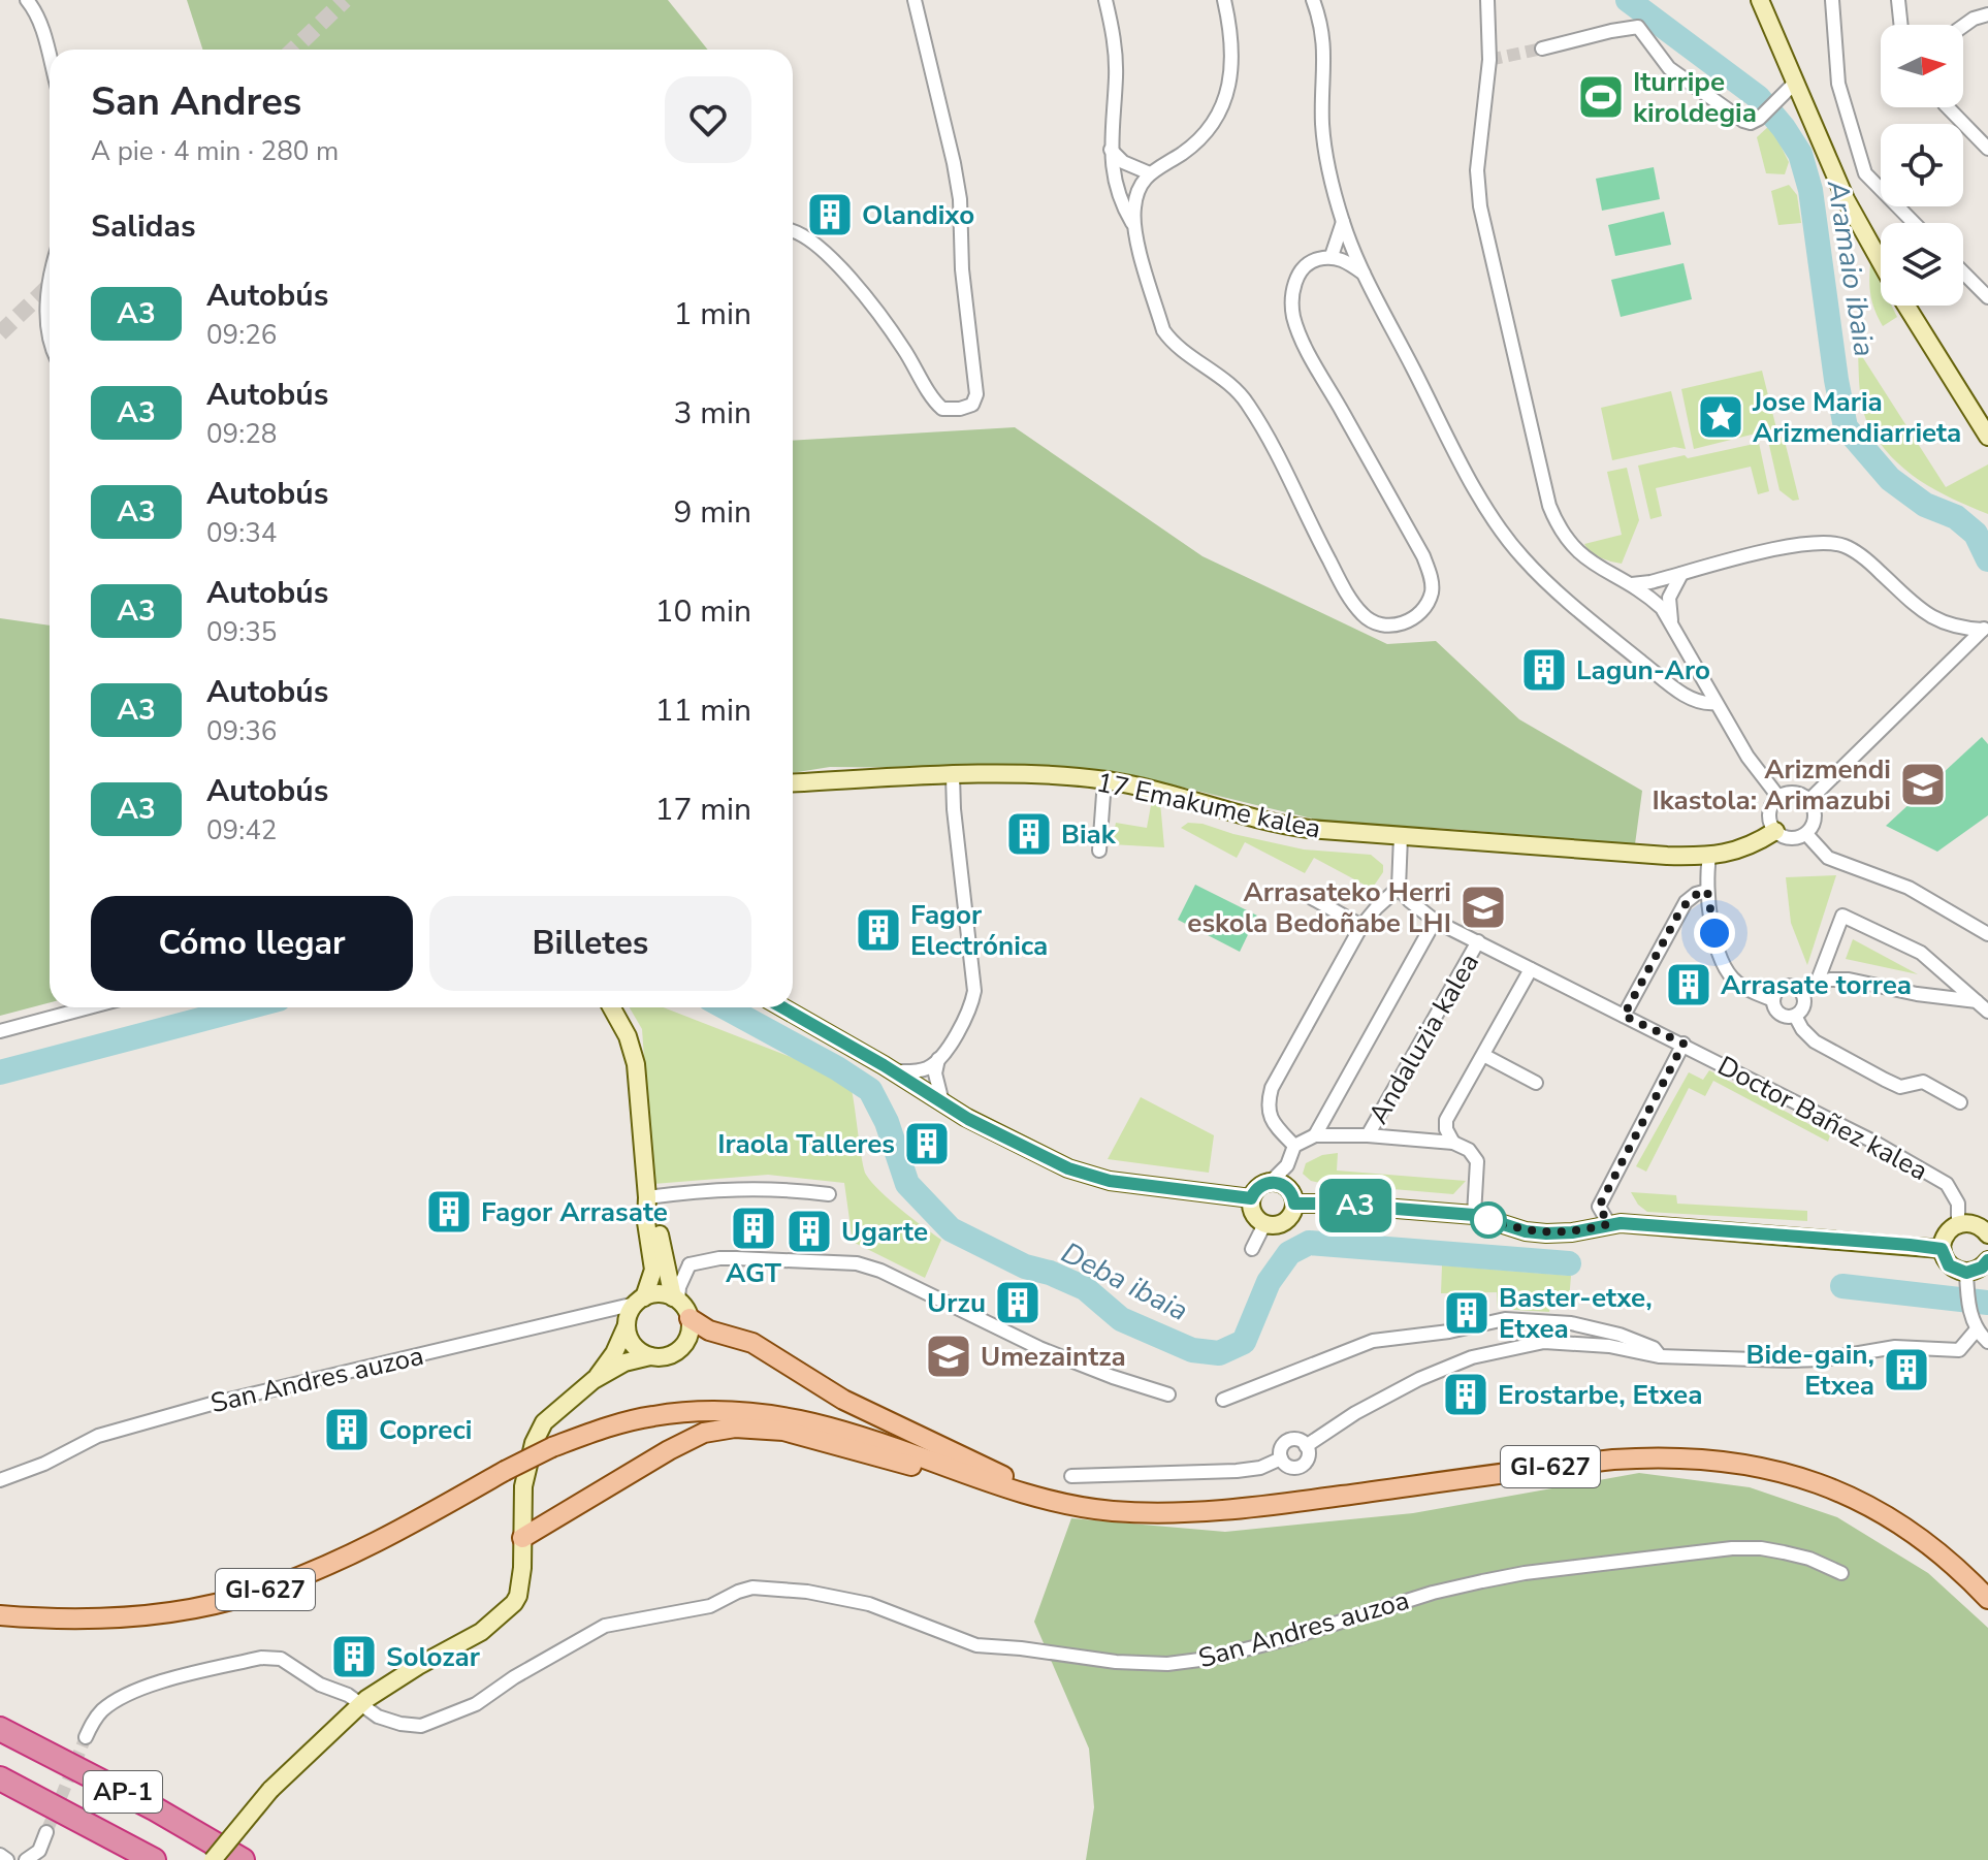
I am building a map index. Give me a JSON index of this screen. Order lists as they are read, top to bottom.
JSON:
{
  "streets": {
    "highway": ["AP-1"],
    "main road": ["GI-627"],
    "street": [
      "17 Emakume kalea",
      "Andaluzia kalea",
      "Doctor Bañez kalea",
      "San Andres auzoa"
    ]
  },
  "crossings": [
    ["Andaluzia kalea", "Doctor Bañez kalea"]
  ],
  "water": ["Aramaio ibaia", "Deba ibaia"],
  "places": {
    "sports": ["Iturripe kiroldegia"],
    "building": [
      "Olandixo",
      "Lagun-Aro",
      "Biak",
      "Fagor Electrónica",
      "Arrasate torrea",
      "Iraola Talleres",
      "Fagor Arrasate",
      "AGT",
      "Ugarte",
      "Urzu",
      "Baster-etxe, Etxea",
      "Bide-gain, Etxea",
      "Erostarbe, Etxea",
      "Copreci",
      "Solozar"
    ],
    "place": ["Jose Maria Arizmendiarrieta"],
    "school or university": ["Arizmendi Ikastola: Arimazubi", "Arrasateko Herri eskola Bedoñabe LHI", "Umezaintza"]
  },
  "lines": ["bus line A3"],
  "north": "right",
  "page": {
    "on_map": "A3",
    "heading": [
      ["San Andres", "A pie · 4 min · 280 m"],
      "Salidas"
    ],
    "list": [
      {
        "mark": "A3",
        "name": "Autobús",
        "note": "09:26",
        "value": "1 min"
      },
      {
        "mark": "A3",
        "name": "Autobús",
        "note": "09:28",
        "value": "3 min"
      },
      {
        "mark": "A3",
        "name": "Autobús",
        "note": "09:34",
        "value": "9 min"
      },
      {
        "mark": "A3",
        "name": "Autobús",
        "note": "09:35",
        "value": "10 min"
      },
      {
        "mark": "A3",
        "name": "Autobús",
        "note": "09:36",
        "value": "11 min"
      },
      {
        "mark": "A3",
        "name": "Autobús",
        "note": "09:42",
        "value": "17 min"
      }
    ],
    "buttons": ["Cómo llegar", "Billetes"]
  }
}
